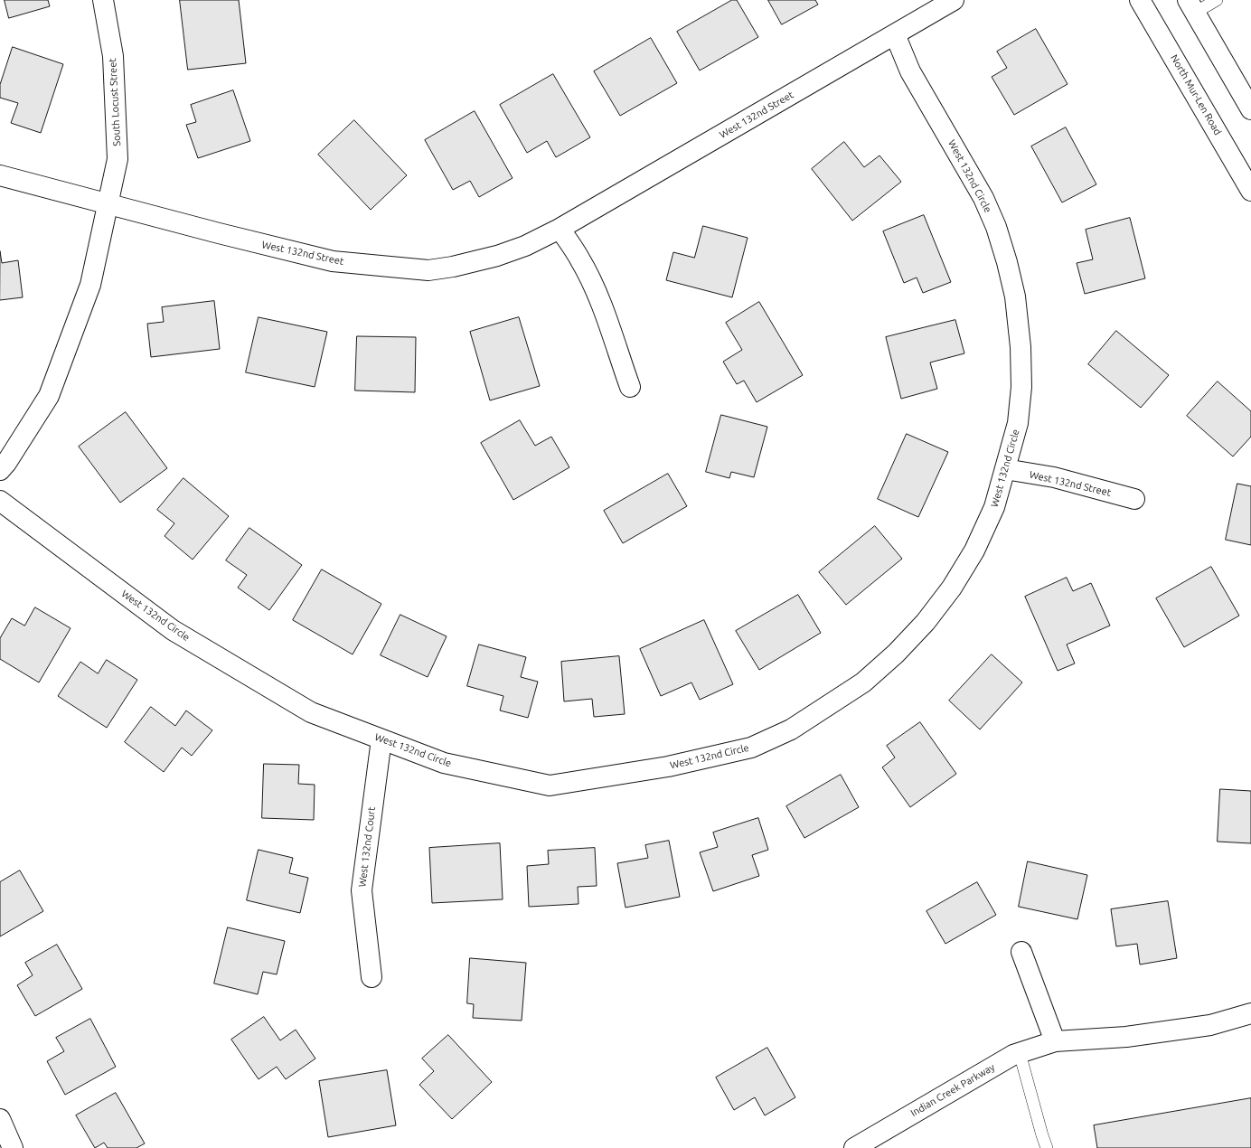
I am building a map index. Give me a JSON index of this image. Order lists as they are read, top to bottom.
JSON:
{
  "streets": {
    "street": [
      "North Mur-Len Road",
      "South Locust Street",
      "West 132nd Street",
      "West 132nd Circle",
      "West 132nd Court",
      "Indian Creek Parkway"
    ]
  },
  "crossings": [
    ["South Locust Street", "West 132nd Street"],
    ["West 132nd Street", "West 132nd Circle"],
    ["West 132nd Circle", "West 132nd Court"]
  ]
}
